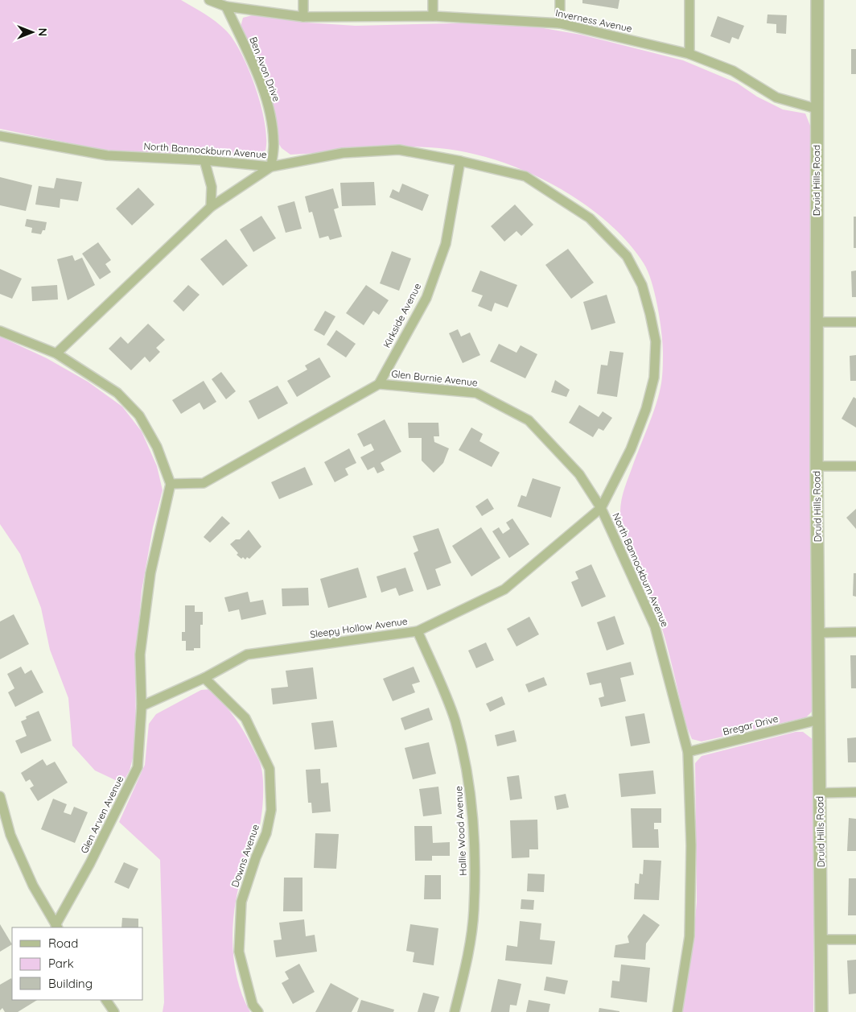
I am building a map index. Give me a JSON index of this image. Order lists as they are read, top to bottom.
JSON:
{
  "streets": {
    "street": [
      "Inverness Avenue",
      "Ben Avon Drive",
      "North Bannockburn Avenue",
      "Druid Hills Road",
      "Kirkside Avenue",
      "Glen Burnie Avenue",
      "Sleepy Hollow Avenue",
      "Bregar Drive",
      "Glen Arven Avenue",
      "Hallie Wood Avenue",
      "Downs Avenue"
    ]
  },
  "crossings": [
    ["Inverness Avenue", "Ben Avon Drive"],
    ["Inverness Avenue", "Druid Hills Road"],
    ["Ben Avon Drive", "North Bannockburn Avenue"],
    ["North Bannockburn Avenue", "Kirkside Avenue"],
    ["North Bannockburn Avenue", "Glen Burnie Avenue"],
    ["North Bannockburn Avenue", "Sleepy Hollow Avenue"],
    ["North Bannockburn Avenue", "Bregar Drive"],
    ["Druid Hills Road", "Bregar Drive"],
    ["Kirkside Avenue", "Glen Burnie Avenue"],
    ["Glen Burnie Avenue", "Sleepy Hollow Avenue"],
    ["Glen Burnie Avenue", "Glen Arven Avenue"],
    ["Sleepy Hollow Avenue", "Glen Arven Avenue"],
    ["Sleepy Hollow Avenue", "Hallie Wood Avenue"],
    ["Sleepy Hollow Avenue", "Downs Avenue"]
  ],
  "legend": ["Road", "Park", "Building"],
  "north": "right"
}
